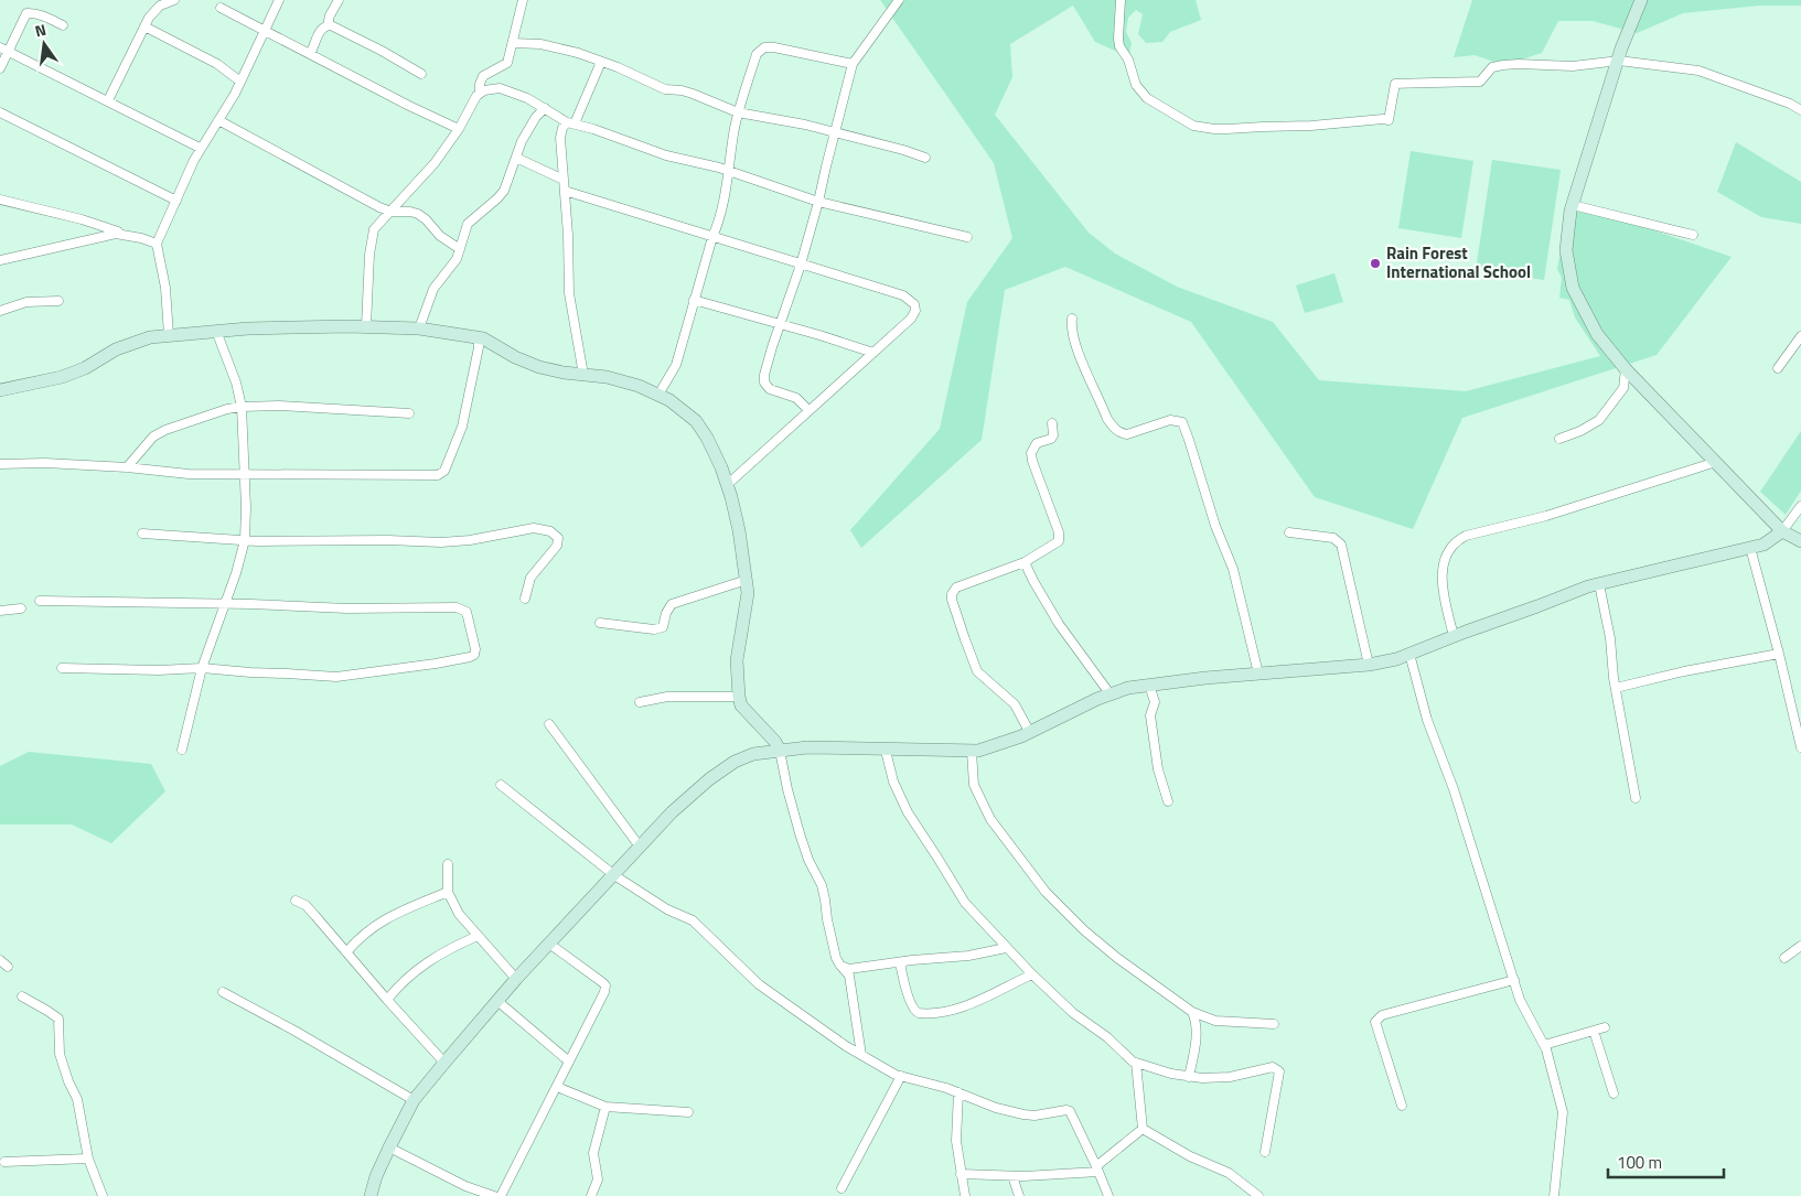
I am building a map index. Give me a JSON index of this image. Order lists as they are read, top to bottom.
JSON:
{
  "places": ["Rain Forest International School"],
  "scale_bar": "100 m",
  "north": "top"
}
